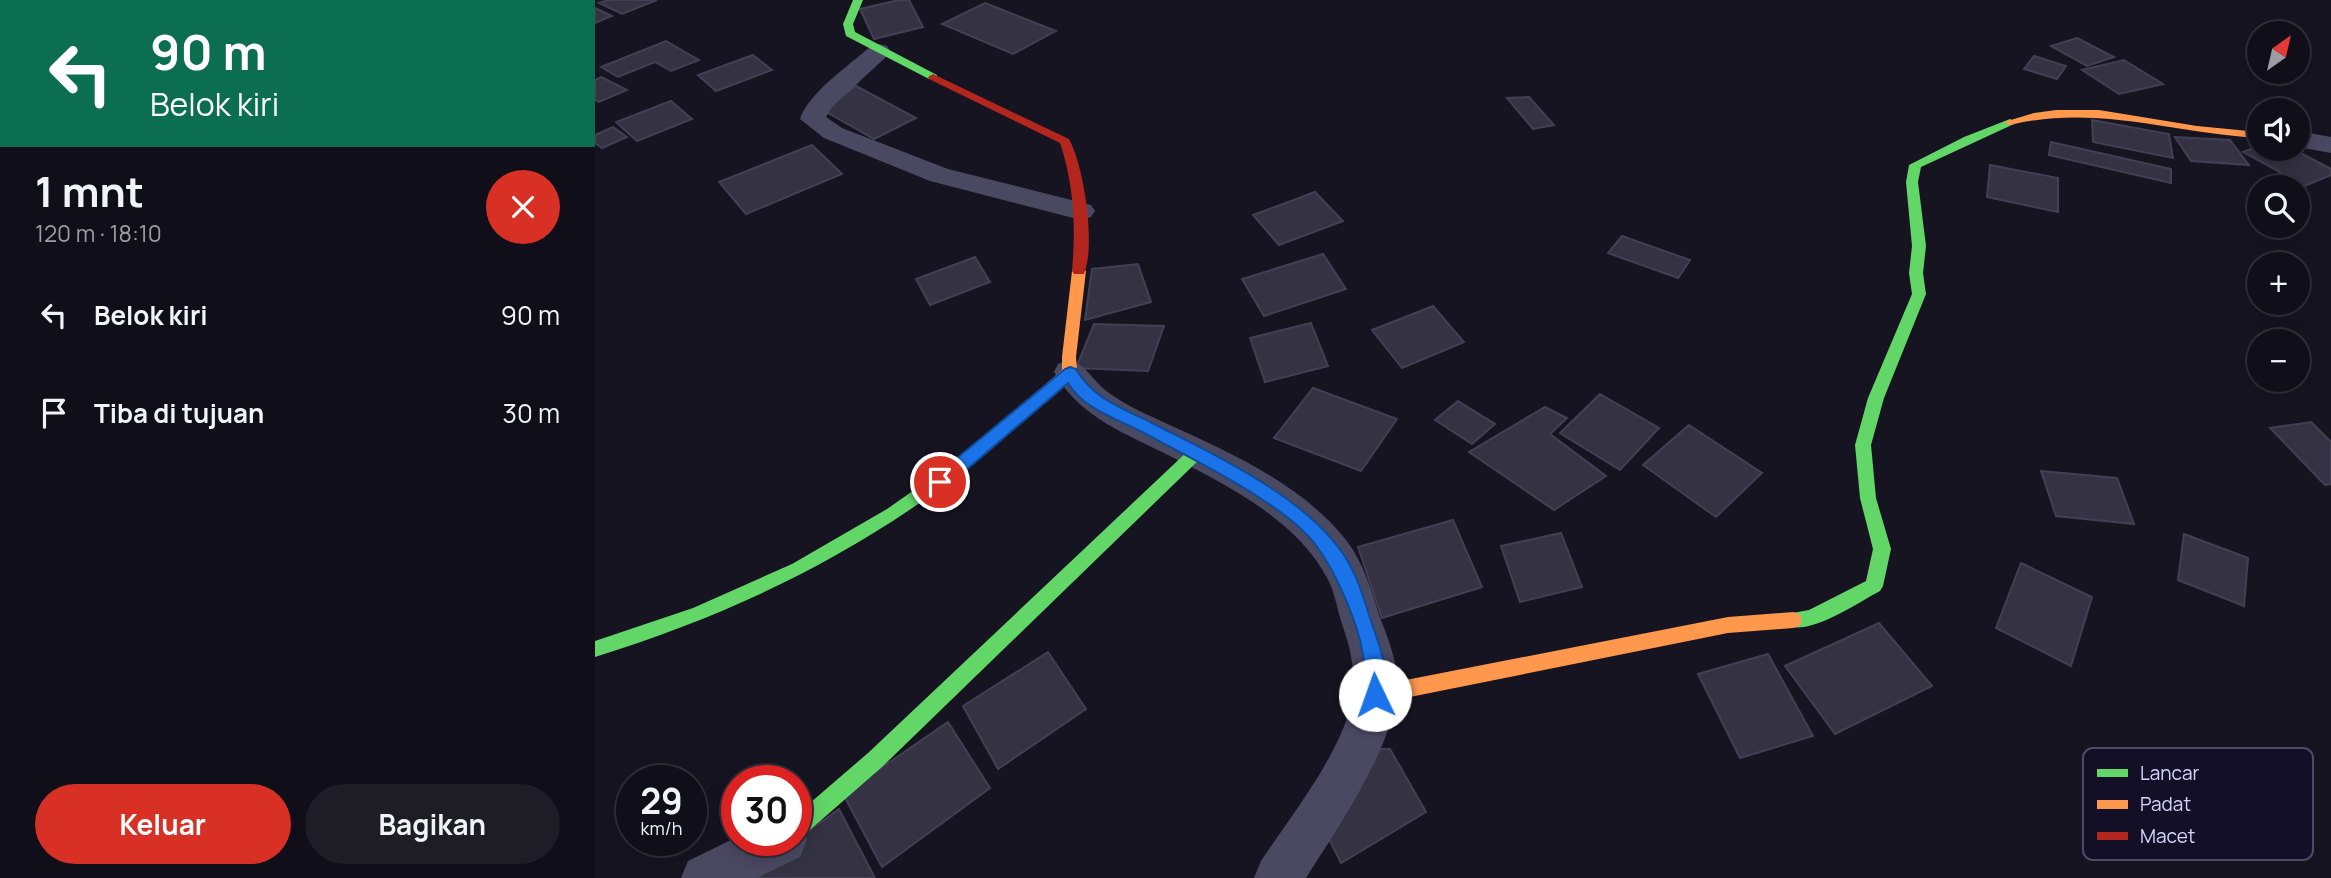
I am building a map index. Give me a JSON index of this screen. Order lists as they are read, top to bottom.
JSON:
{
  "legend": ["Lancar", "Padat", "Macet"],
  "north": "top right",
  "page": {
    "turn": ["90 m", "Belok kiri"],
    "map_buttons": ["+", "−"],
    "heading": ["1 mnt", "120 m · 18:10"],
    "list": [
      {
        "name": "Belok kiri",
        "value": "90 m"
      },
      {
        "name": "Tiba di tujuan",
        "value": "30 m"
      }
    ],
    "speed": "29 km/h",
    "limit": "30",
    "buttons": ["Keluar", "Bagikan"]
  }
}
